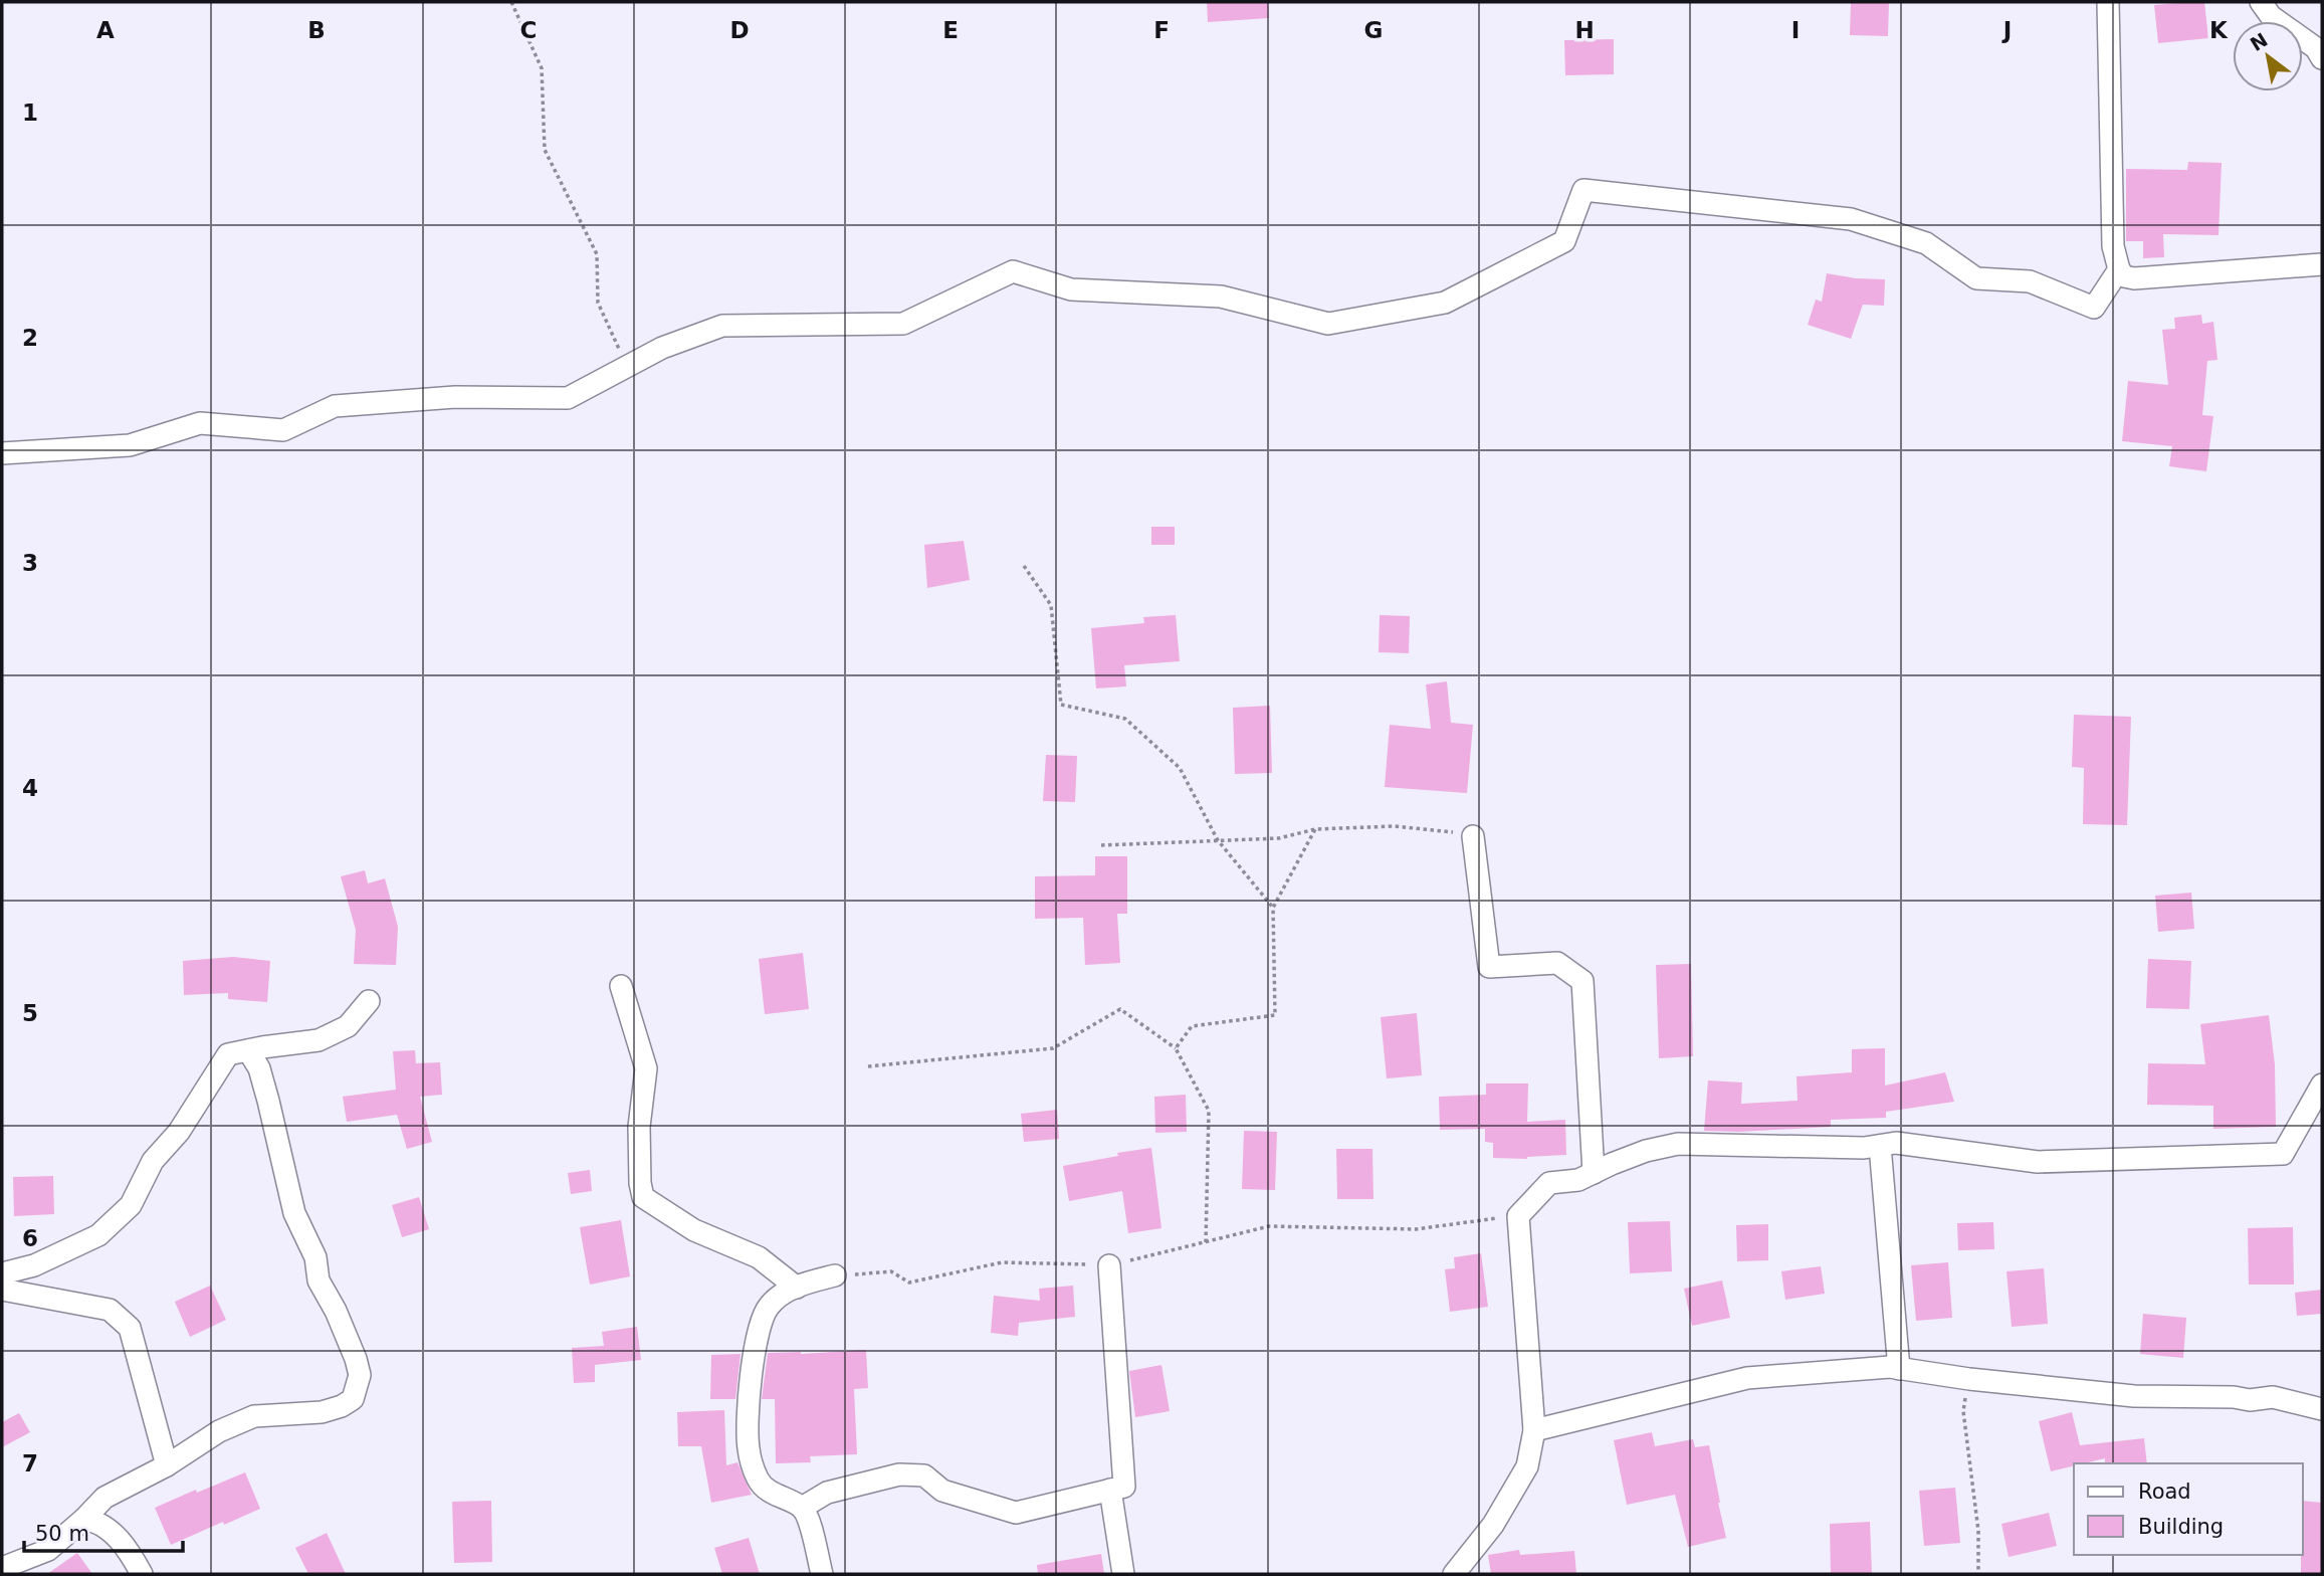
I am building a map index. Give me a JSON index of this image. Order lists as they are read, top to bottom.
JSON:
{
  "legend": ["Road", "Building"],
  "scale_bar": "50 m",
  "north": "top left",
  "grid": {
    "columns": [
      "A",
      "B",
      "C",
      "D",
      "E",
      "F",
      "G",
      "H",
      "I",
      "J",
      "K"
    ],
    "rows": [
      "1",
      "2",
      "3",
      "4",
      "5",
      "6",
      "7"
    ]
  }
}
